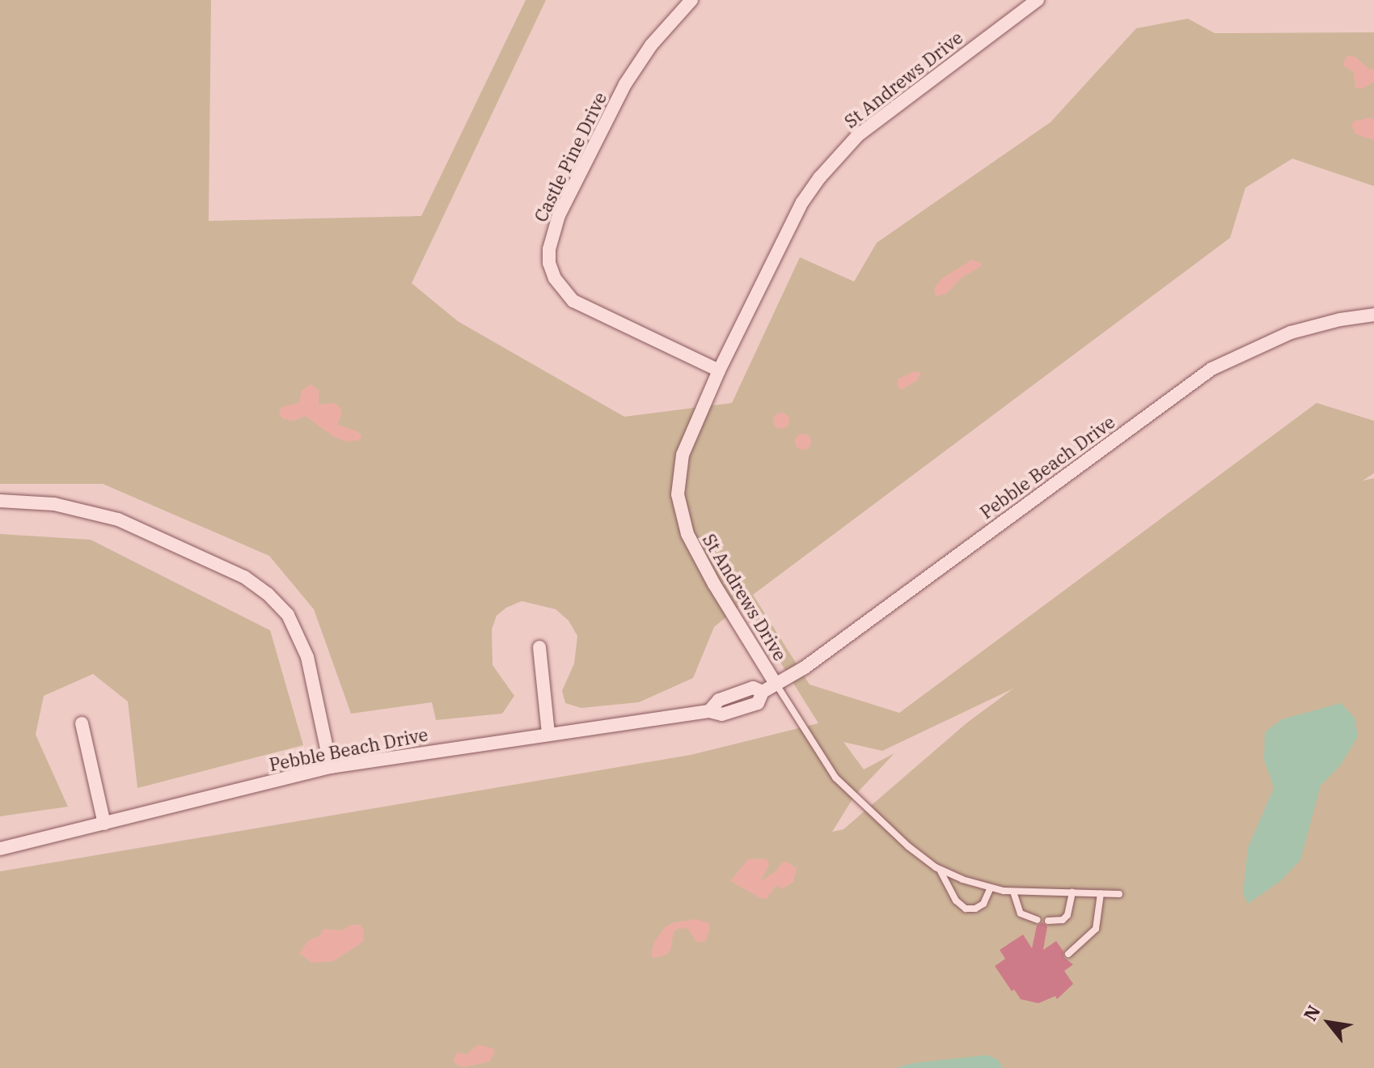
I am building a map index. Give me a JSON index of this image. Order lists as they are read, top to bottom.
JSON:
{
  "streets": {
    "street": ["St Andrews Drive", "Castle Pine Drive", "Pebble Beach Drive"]
  },
  "crossings": [
    ["St Andrews Drive", "Castle Pine Drive"],
    ["St Andrews Drive", "Pebble Beach Drive"]
  ],
  "north": "top left"
}
